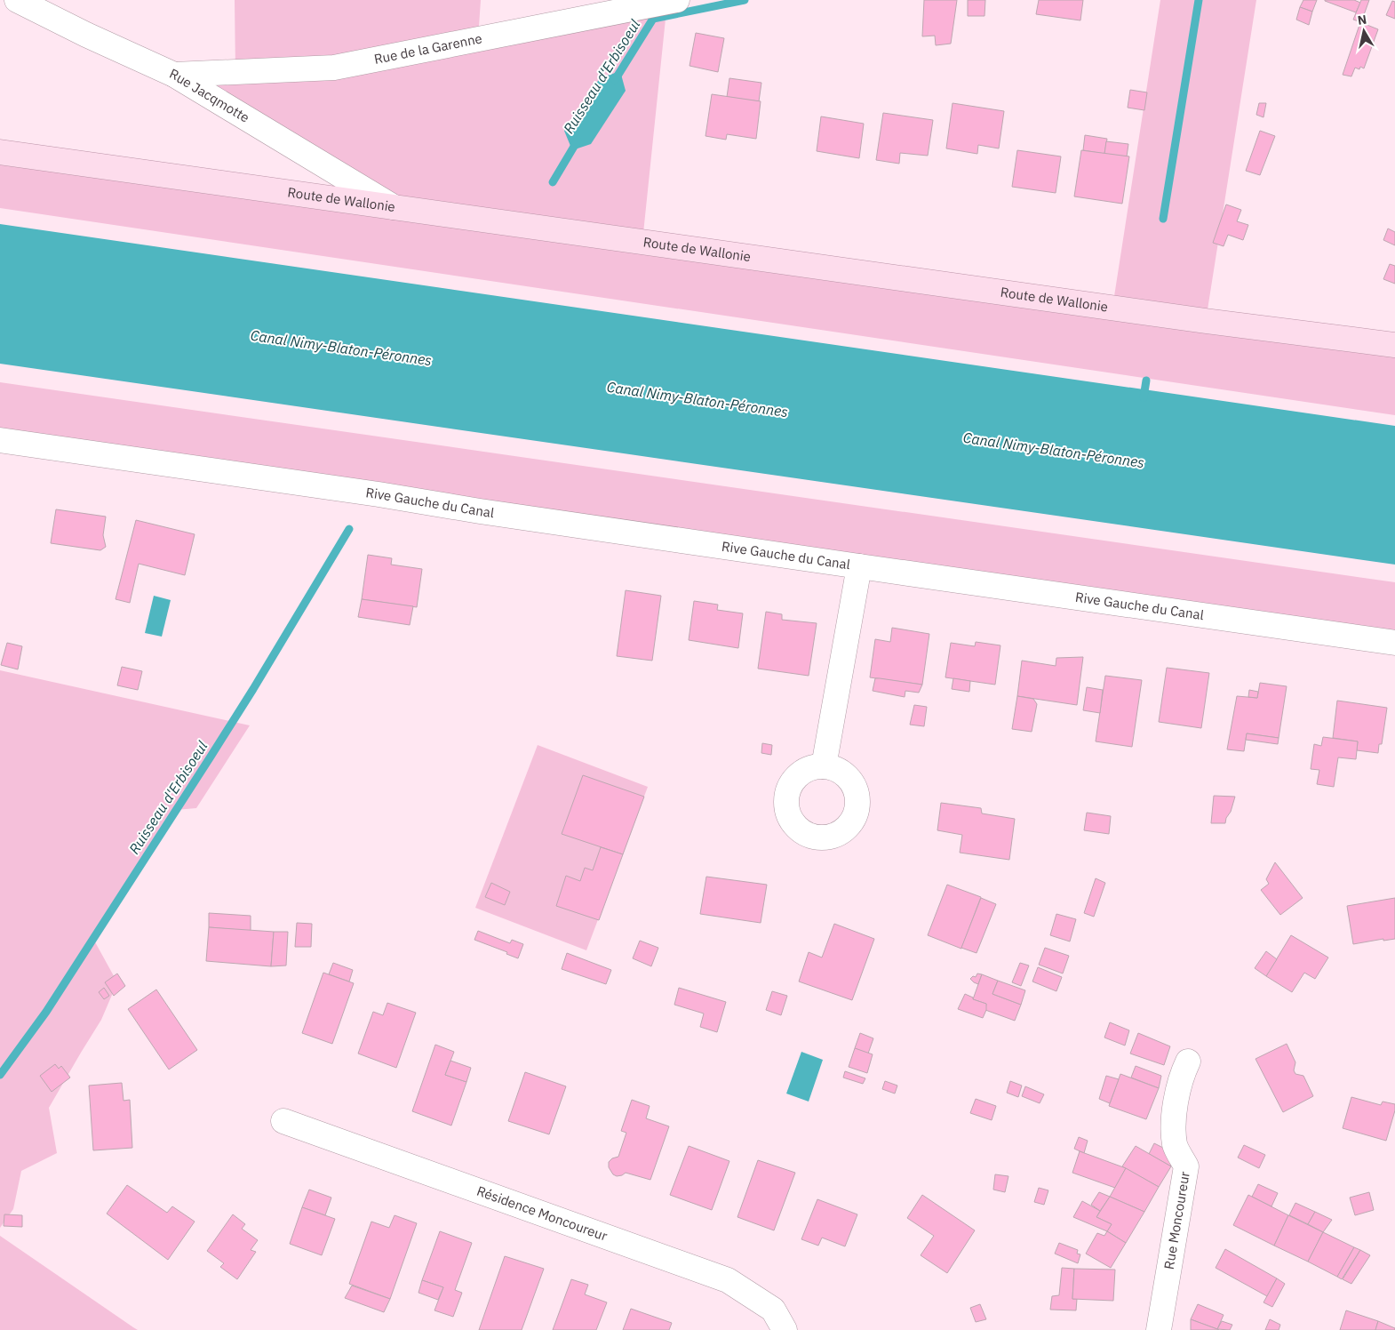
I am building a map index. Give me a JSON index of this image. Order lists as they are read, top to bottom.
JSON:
{
  "streets": {
    "main road": ["Route de Wallonie"],
    "street": [
      "Rue de la Garenne",
      "Rue Jacqmotte",
      "Rive Gauche du Canal",
      "Résidence Moncoureur",
      "Rue Moncoureur"
    ]
  },
  "crossings": [
    ["Rue de la Garenne", "Rue Jacqmotte"],
    ["Rue Jacqmotte", "Route de Wallonie"]
  ],
  "water": ["Ruisseau d'Erbisoeul", "Canal Nimy-Blaton-Péronnes"],
  "north": "top"
}
